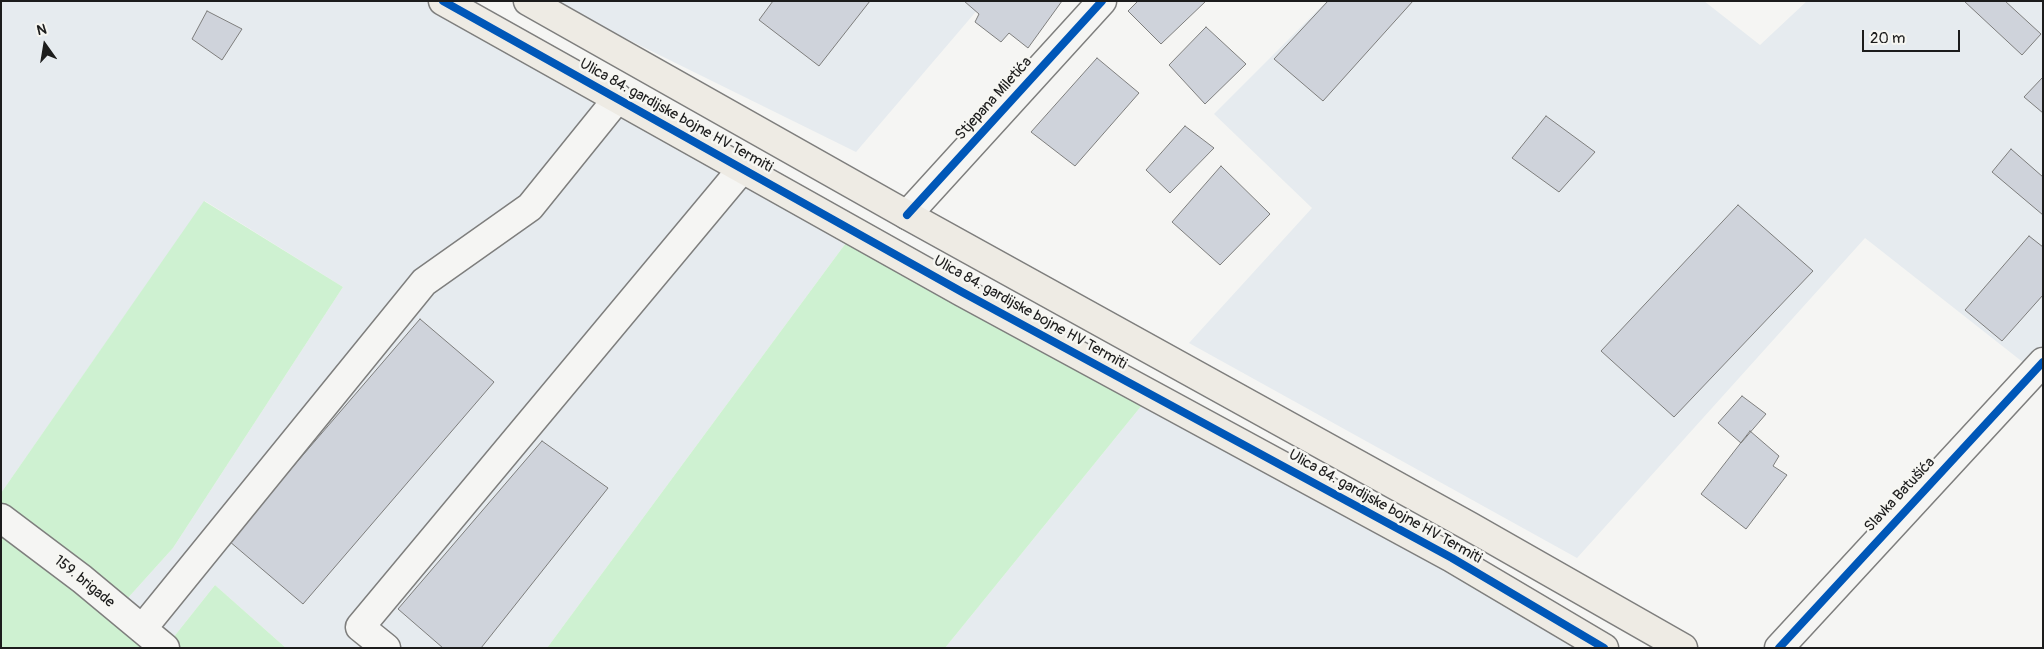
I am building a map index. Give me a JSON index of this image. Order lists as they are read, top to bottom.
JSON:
{
  "streets": {
    "main road": ["Ulica 84. gardijske bojne HV Termiti"],
    "street": ["Stjepana Miletića", "Slavka Batušića", "159. brigade"]
  },
  "crossings": [
    ["Stjepana Miletića", "Ulica 84. gardijske bojne HV Termiti"]
  ],
  "scale_bar": "20 m",
  "north": "top"
}
